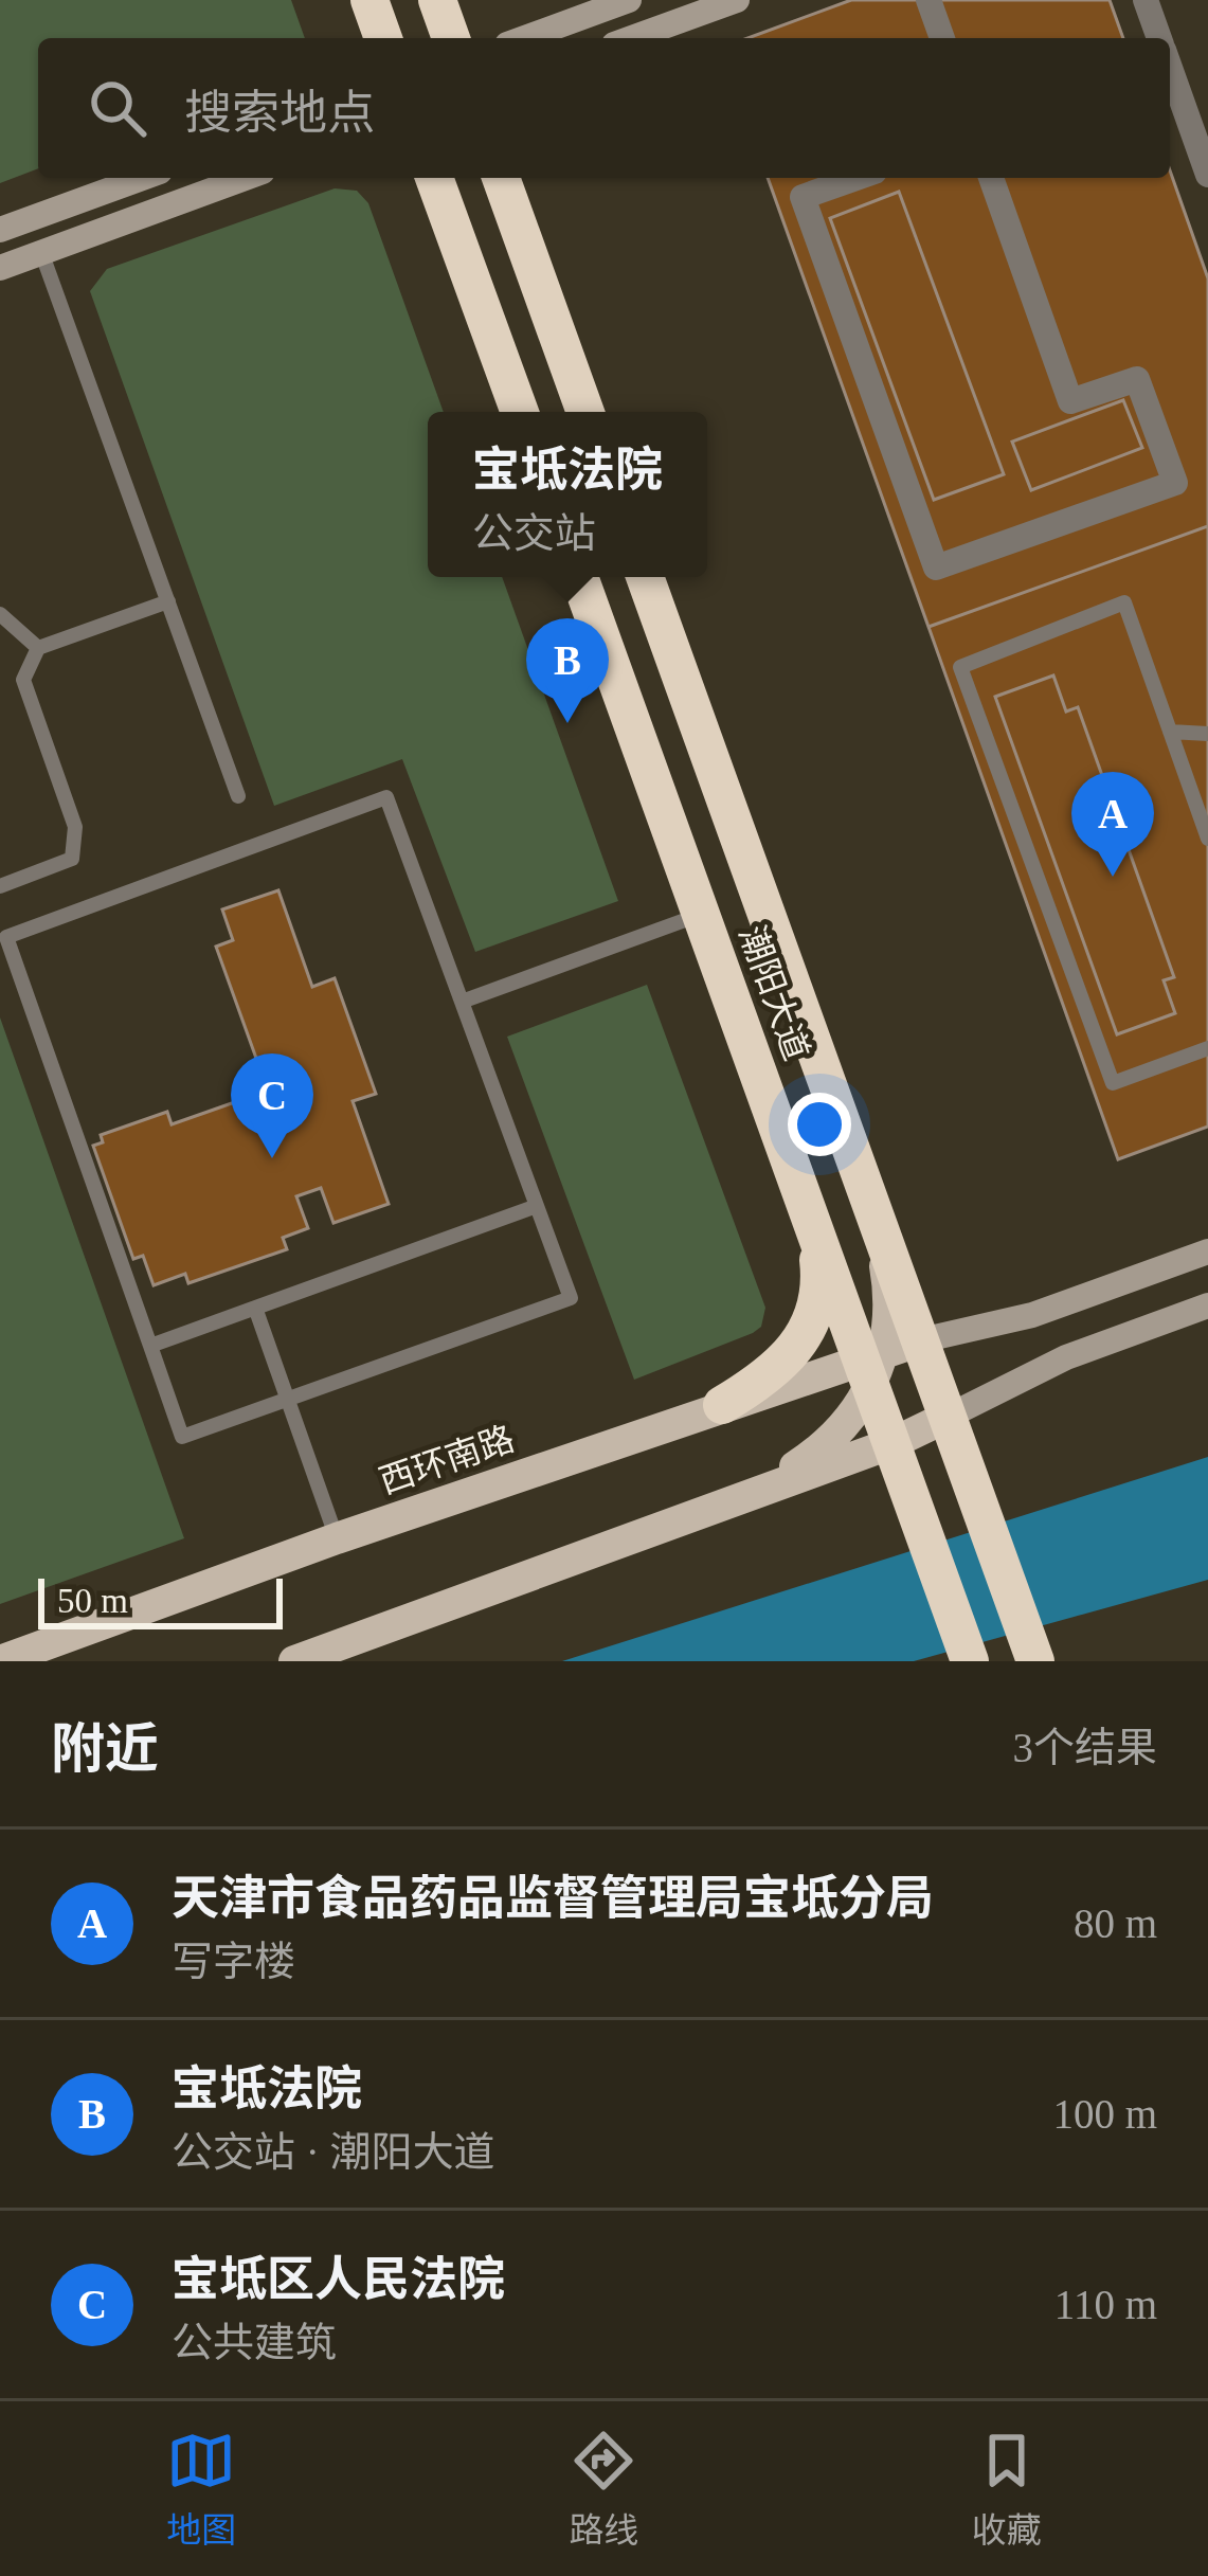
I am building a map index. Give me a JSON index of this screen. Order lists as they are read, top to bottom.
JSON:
{
  "streets": {
    "highway": ["潮阳大道"],
    "main road": ["西环南路"]
  },
  "crossings": [
    ["潮阳大道", "西环南路"]
  ],
  "scale_bar": "50 m",
  "page": {
    "search": "搜索地点",
    "popup": ["宝坻法院", "公交站"],
    "pins": ["B", "A", "C"],
    "scale": "50 m",
    "heading": ["附近", "3个结果"],
    "list": [
      {
        "mark": "A",
        "name": "天津市食品药品监督管理局宝坻分局",
        "note": "写字楼",
        "value": "80 m"
      },
      {
        "mark": "B",
        "name": "宝坻法院",
        "note": "公交站 · 潮阳大道",
        "value": "100 m"
      },
      {
        "mark": "C",
        "name": "宝坻区人民法院",
        "note": "公共建筑",
        "value": "110 m"
      }
    ],
    "nav": ["地图", "路线", "收藏"]
  }
}
